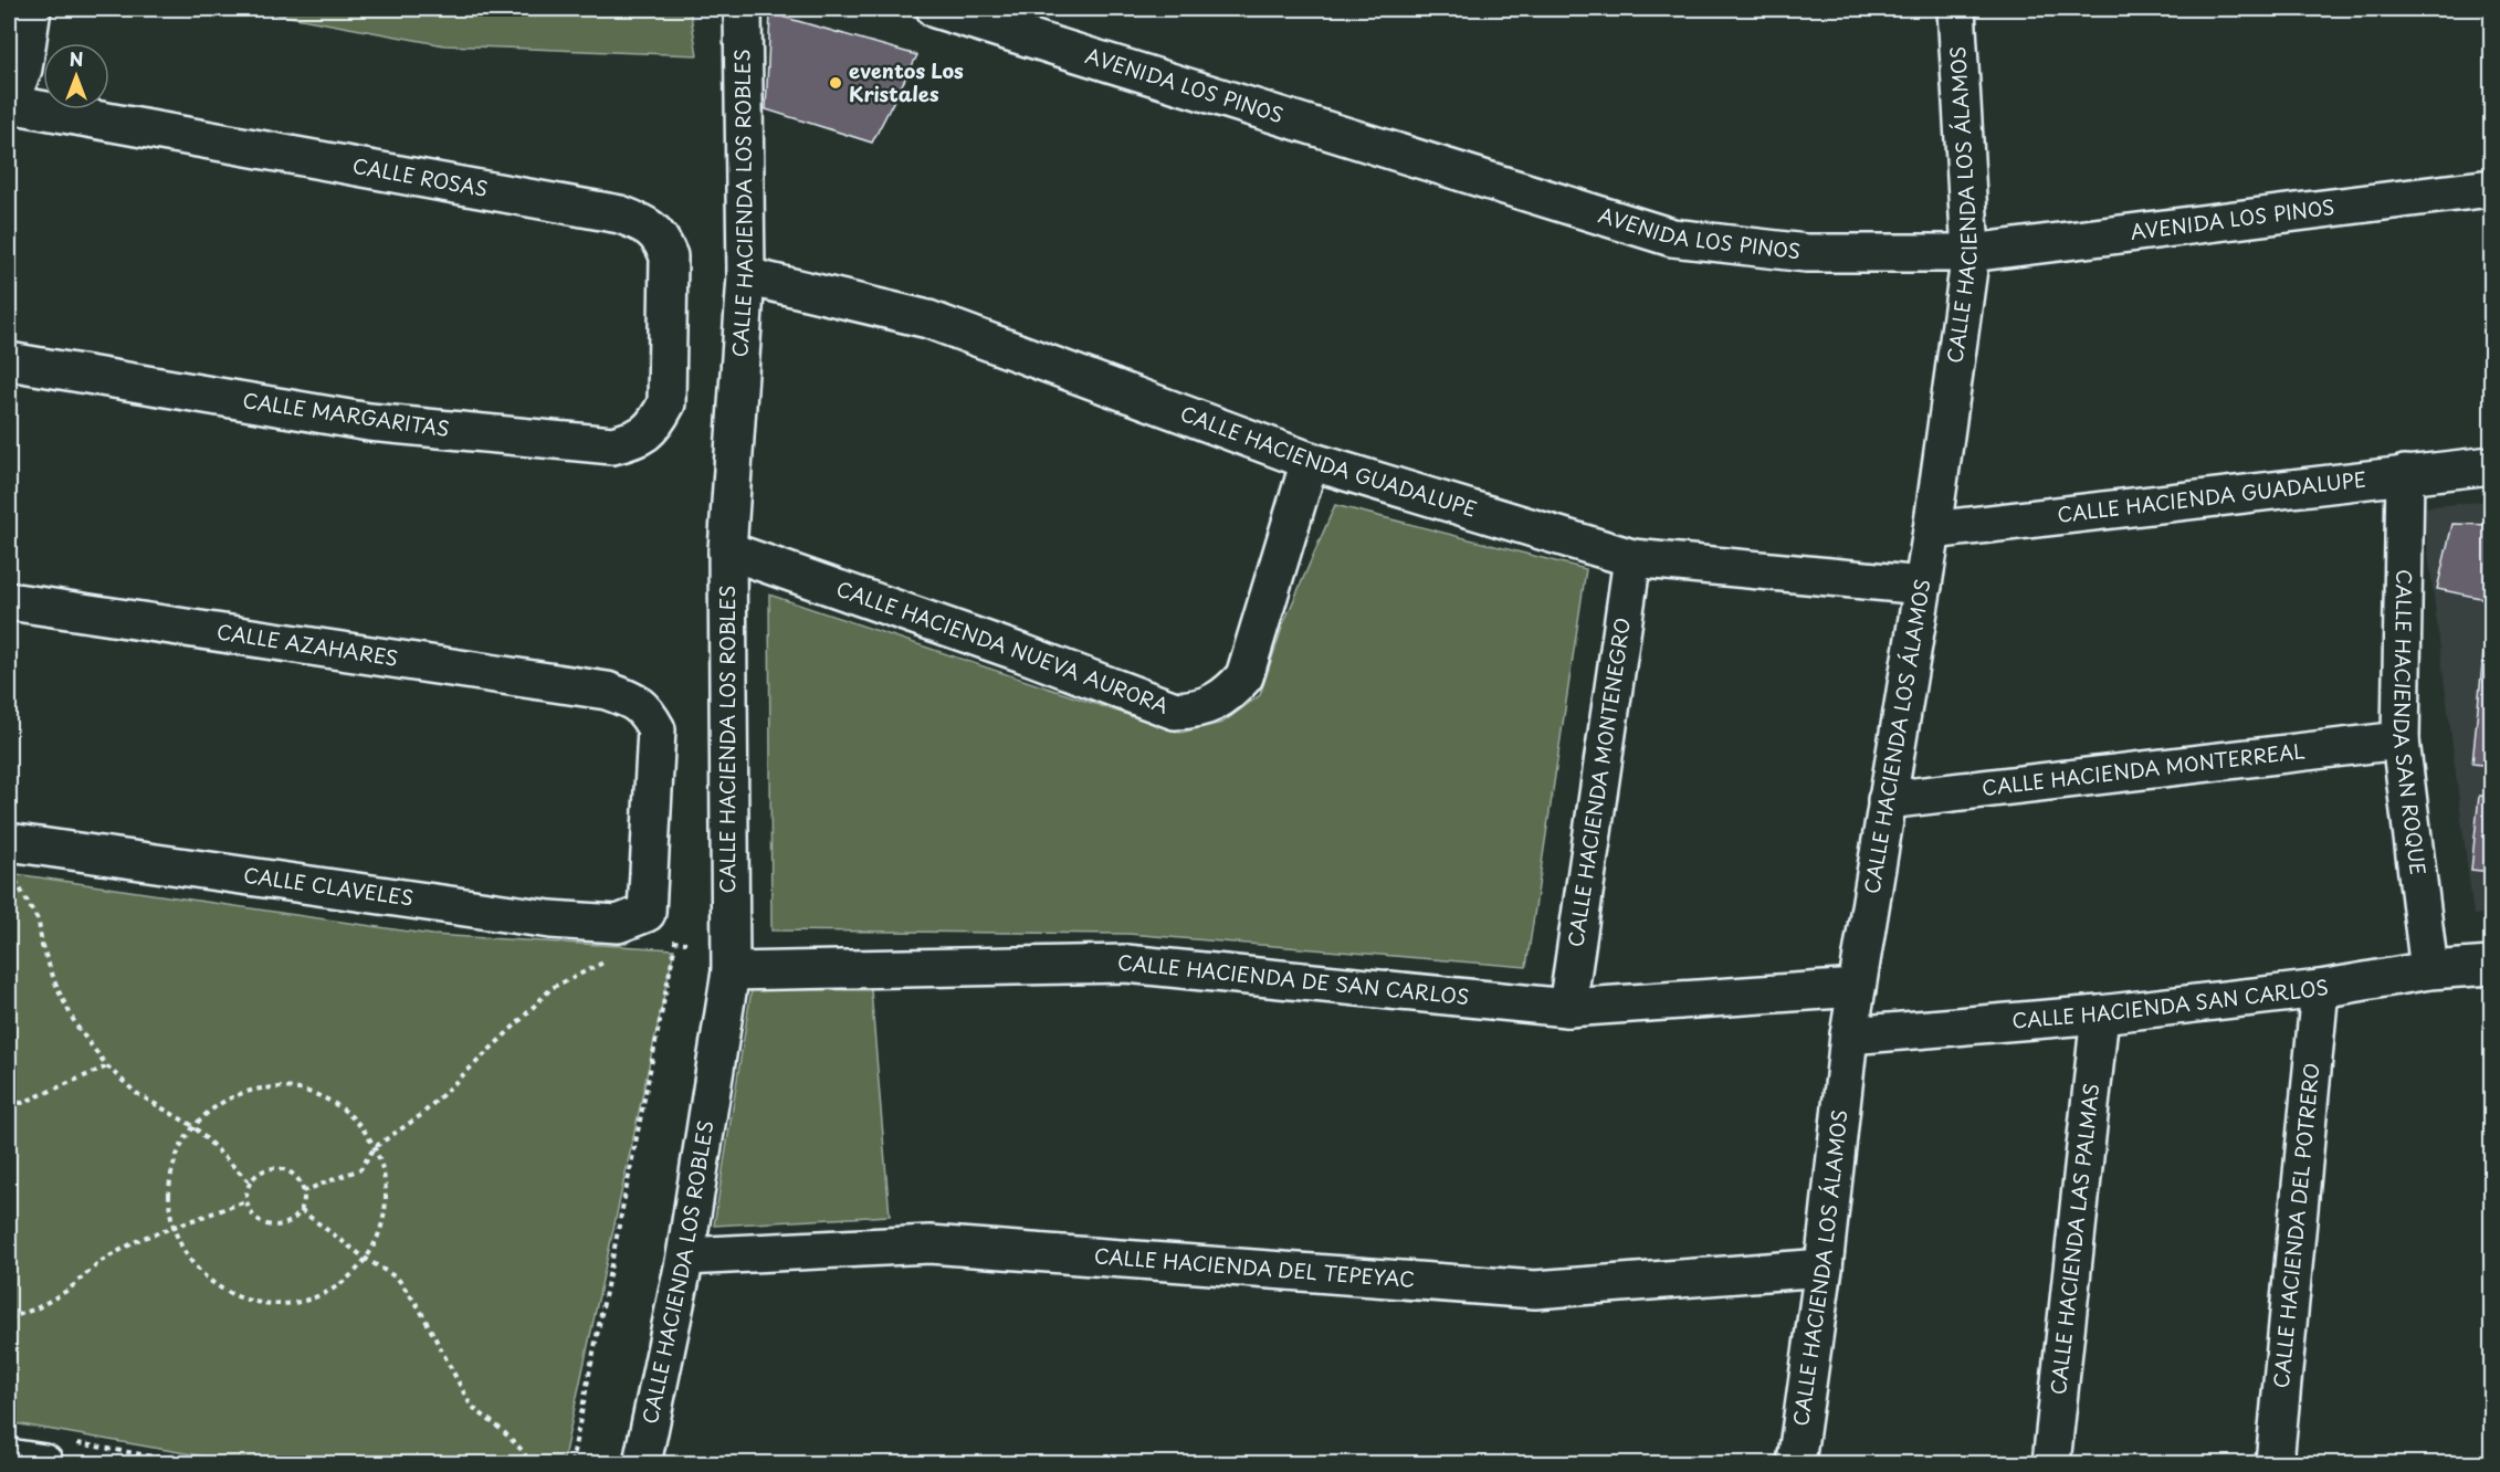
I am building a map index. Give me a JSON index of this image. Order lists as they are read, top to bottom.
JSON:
{
  "streets": {
    "street": [
      "AVENIDA LOS PINOS",
      "CALLE ROSAS",
      "CALLE HACIENDA LOS ROBLES",
      "CALLE HACIENDA LOS ÁLAMOS",
      "CALLE MARGARITAS",
      "CALLE HACIENDA GUADALUPE",
      "CALLE AZAHARES",
      "CALLE HACIENDA NUEVA AURORA",
      "CALLE HACIENDA SAN ROQUE",
      "CALLE HACIENDA MONTERREAL",
      "CALLE HACIENDA MONTENEGRO",
      "CALLE CLAVELES",
      "CALLE HACIENDA DE SAN CARLOS",
      "CALLE HACIENDA SAN CARLOS",
      "CALLE HACIENDA DEL POTRERO",
      "CALLE HACIENDA LAS PALMAS",
      "CALLE HACIENDA DEL TEPEYAC"
    ]
  },
  "crossings": [
    ["AVENIDA LOS PINOS", "CALLE HACIENDA LOS ÁLAMOS"],
    ["CALLE ROSAS", "CALLE MARGARITAS"],
    ["CALLE HACIENDA LOS ROBLES", "CALLE HACIENDA GUADALUPE"],
    ["CALLE HACIENDA LOS ROBLES", "CALLE HACIENDA NUEVA AURORA"],
    ["CALLE HACIENDA LOS ROBLES", "CALLE HACIENDA DE SAN CARLOS"],
    ["CALLE HACIENDA LOS ROBLES", "CALLE HACIENDA DEL TEPEYAC"],
    ["CALLE HACIENDA LOS ÁLAMOS", "CALLE HACIENDA GUADALUPE"],
    ["CALLE HACIENDA LOS ÁLAMOS", "CALLE HACIENDA MONTERREAL"],
    ["CALLE HACIENDA LOS ÁLAMOS", "CALLE HACIENDA DE SAN CARLOS"],
    ["CALLE HACIENDA LOS ÁLAMOS", "CALLE HACIENDA SAN CARLOS"],
    ["CALLE HACIENDA LOS ÁLAMOS", "CALLE HACIENDA DEL TEPEYAC"],
    ["CALLE HACIENDA GUADALUPE", "CALLE HACIENDA NUEVA AURORA"],
    ["CALLE HACIENDA GUADALUPE", "CALLE HACIENDA SAN ROQUE"],
    ["CALLE HACIENDA GUADALUPE", "CALLE HACIENDA MONTENEGRO"],
    ["CALLE AZAHARES", "CALLE CLAVELES"],
    ["CALLE HACIENDA SAN ROQUE", "CALLE HACIENDA MONTERREAL"],
    ["CALLE HACIENDA SAN ROQUE", "CALLE HACIENDA SAN CARLOS"],
    ["CALLE HACIENDA MONTENEGRO", "CALLE HACIENDA DE SAN CARLOS"],
    ["CALLE HACIENDA SAN CARLOS", "CALLE HACIENDA DEL POTRERO"],
    ["CALLE HACIENDA SAN CARLOS", "CALLE HACIENDA LAS PALMAS"]
  ],
  "places": ["eventos Los Kristales"],
  "north": "top"
}
